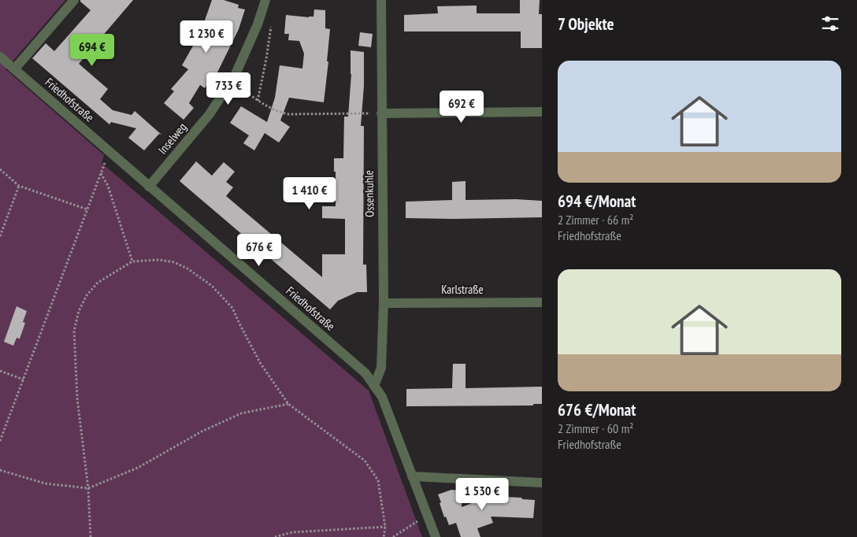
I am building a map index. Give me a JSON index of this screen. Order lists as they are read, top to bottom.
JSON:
{
  "streets": {
    "street": [
      "Friedhofstraße",
      "Inselweg",
      "Ossenkuhle",
      "Karlstraße"
    ]
  },
  "crossings": [
    ["Friedhofstraße", "Inselweg"],
    ["Friedhofstraße", "Ossenkuhle"],
    ["Ossenkuhle", "Karlstraße"]
  ],
  "page": {
    "heading": "7 Objekte",
    "price": [
      "1 230 €",
      "694 €",
      "733 €",
      "692 €",
      "1 410 €",
      "676 €",
      "1 530 €"
    ],
    "list": [
      {
        "name": "694 €/Monat",
        "note": "2 Zimmer · 66 m² · Friedhofstraße"
      },
      {
        "name": "676 €/Monat",
        "note": "2 Zimmer · 60 m² · Friedhofstraße"
      }
    ]
  }
}
